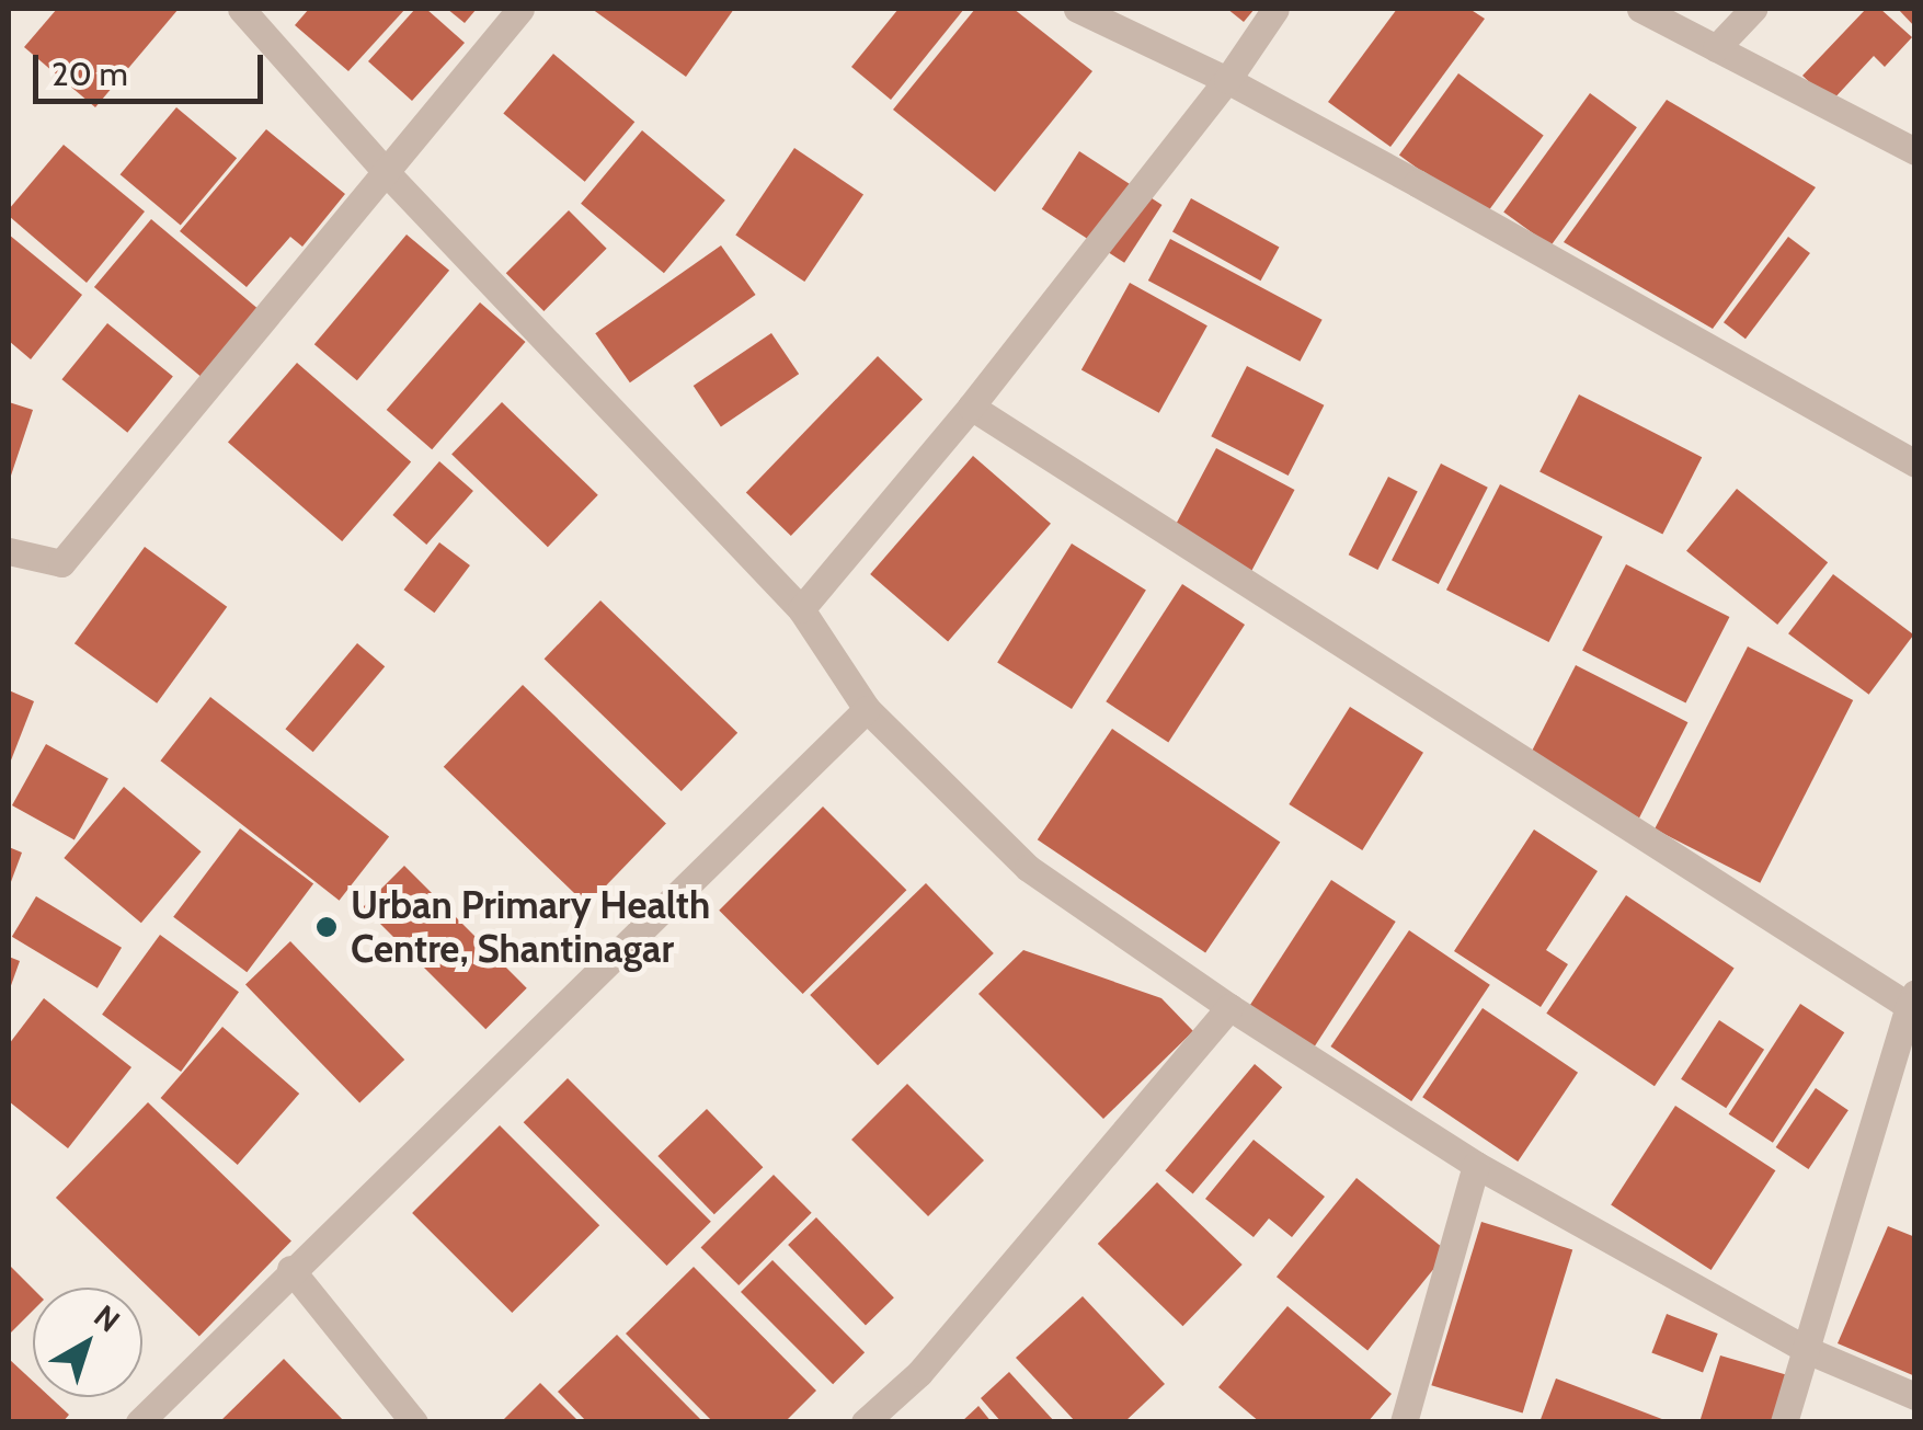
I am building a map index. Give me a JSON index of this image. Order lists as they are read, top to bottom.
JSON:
{
  "places": ["Urban Primary Health Centre, Shantinagar"],
  "scale_bar": "20 m",
  "north": "top right"
}
